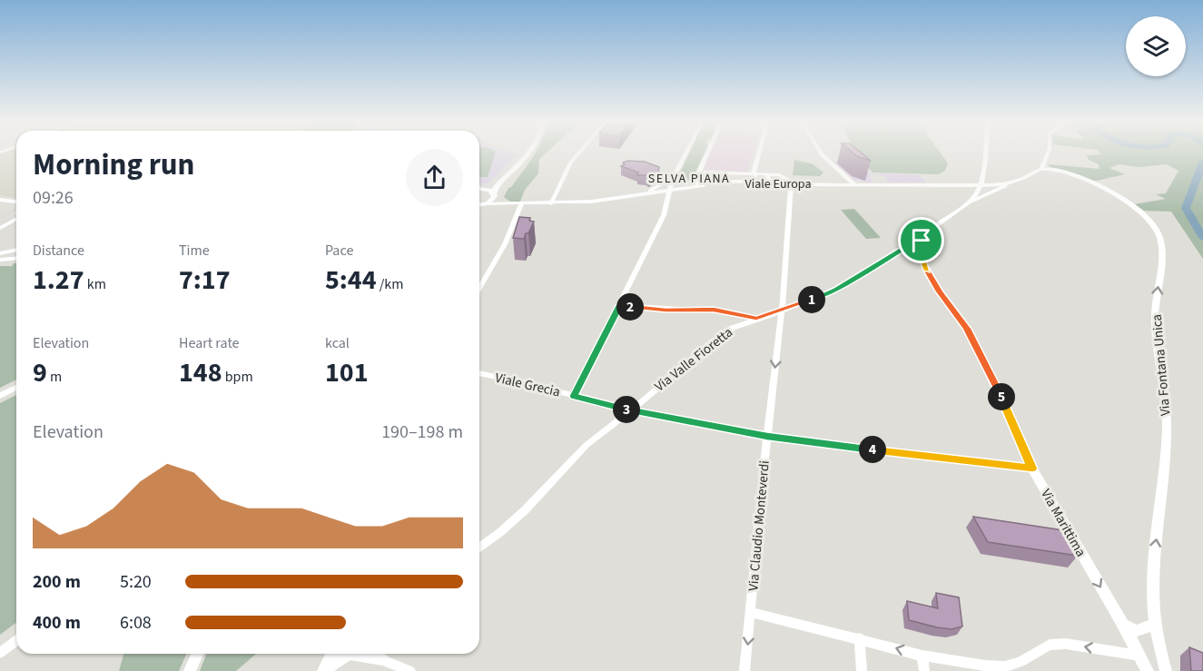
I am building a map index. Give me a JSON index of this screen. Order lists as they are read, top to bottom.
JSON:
{
  "streets": {
    "main road": ["Via Fontana Unica", "Via Marittima"],
    "street": [
      "Viale Europa",
      "Via Valle Fioretta",
      "Viale Grecia",
      "Via Claudio Monteverdi"
    ]
  },
  "crossings": [
    ["Viale Europa", "Via Claudio Monteverdi"],
    ["Via Valle Fioretta", "Viale Grecia"],
    ["Via Valle Fioretta", "Via Marittima"],
    ["Via Valle Fioretta", "Via Claudio Monteverdi"],
    ["Viale Grecia", "Via Marittima"],
    ["Viale Grecia", "Via Claudio Monteverdi"]
  ],
  "one_way": ["Via Fontana Unica", "Via Marittima", "Via Claudio Monteverdi"],
  "districts": ["SELVA PIANA"],
  "page": {
    "heading": ["Morning run", "09:26"],
    "stats": [
      ["Distance", "1.27 km"],
      ["Time", "7:17"],
      ["Pace", "5:44 /km"],
      ["Elevation", "9 m"],
      ["Heart rate", "148 bpm"],
      ["kcal", "101"]
    ],
    "pins": [
      "1",
      "2",
      "5",
      "3",
      "4"
    ],
    "chart": ["Elevation", "190–198 m"],
    "list": [
      {
        "name": "200 m",
        "note": "5:20"
      },
      {
        "name": "400 m",
        "note": "6:08"
      }
    ]
  }
}
